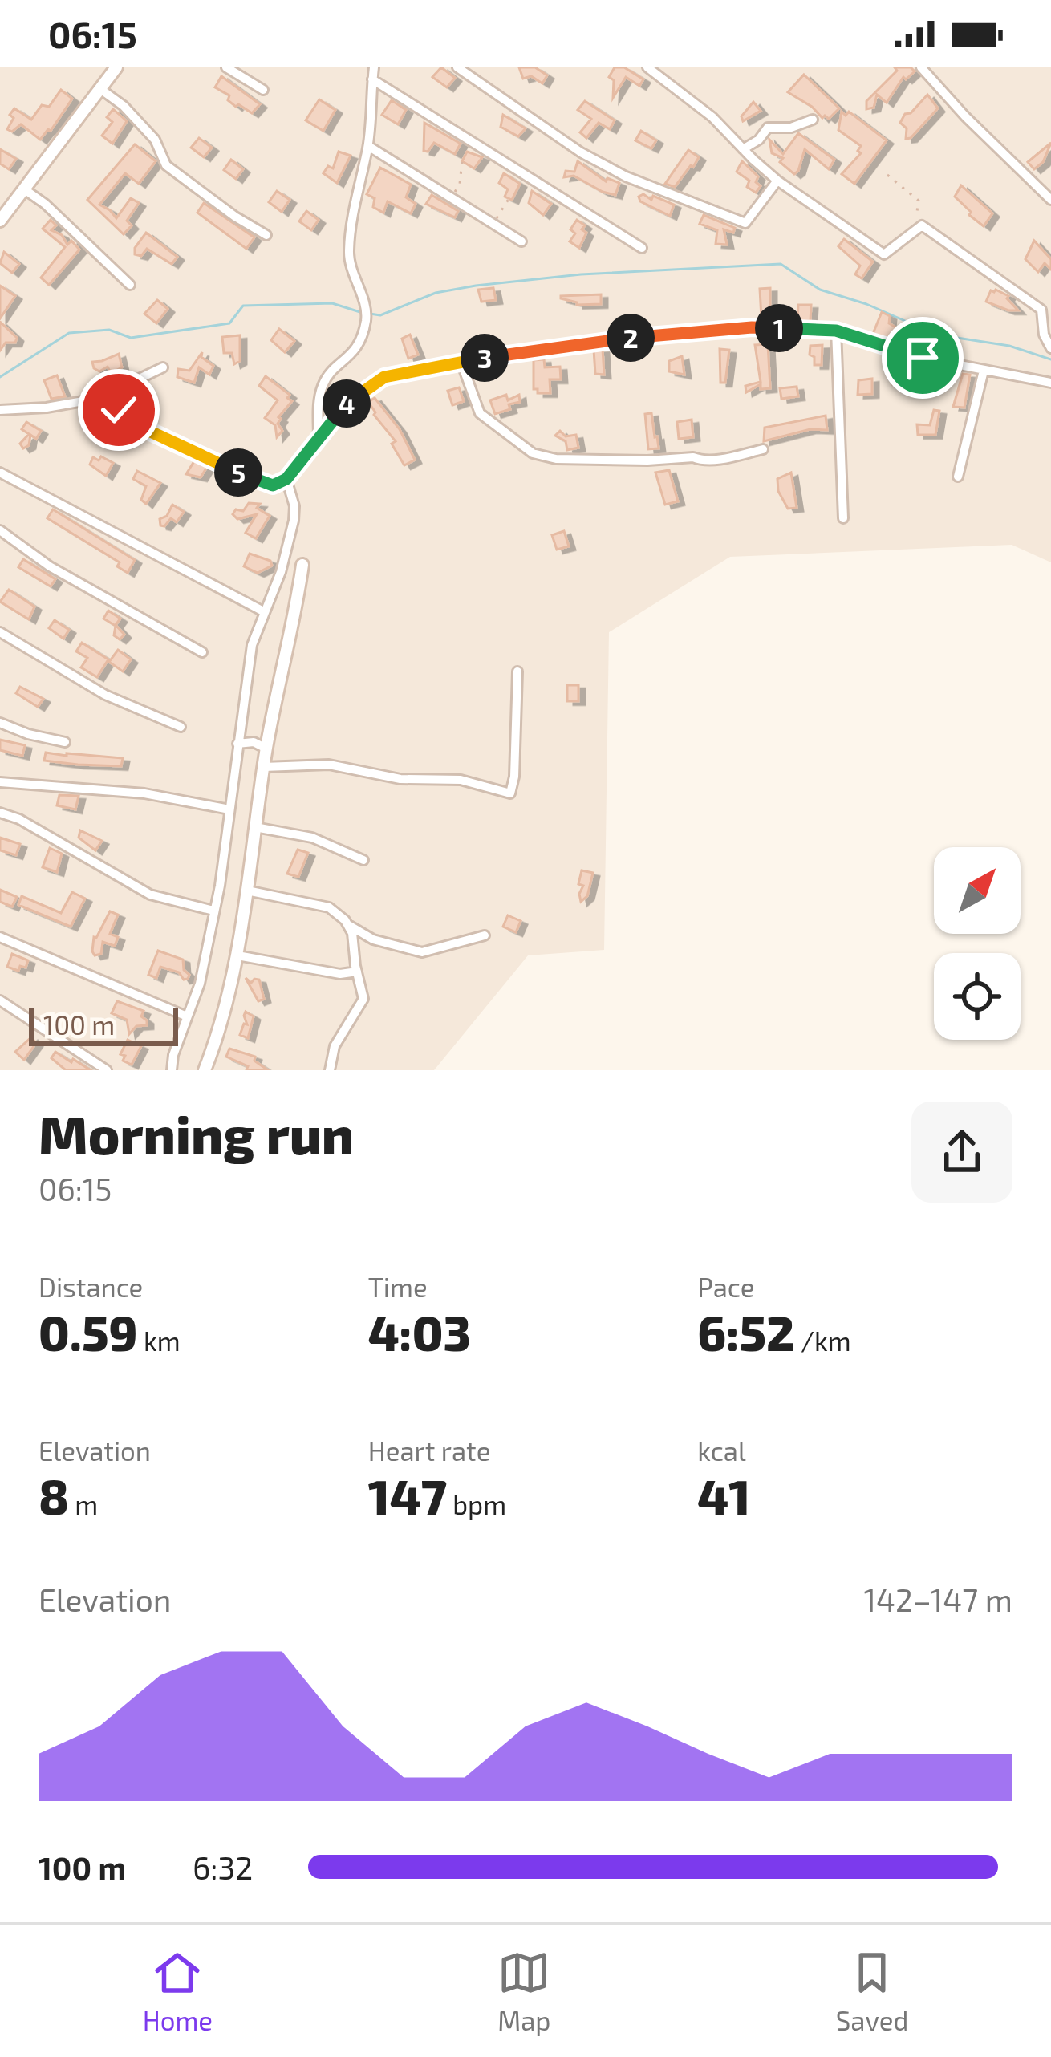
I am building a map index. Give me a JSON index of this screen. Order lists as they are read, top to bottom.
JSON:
{
  "scale_bar": "100 m",
  "north": "top right",
  "page": {
    "status": "06:15",
    "pins": [
      "1",
      "2",
      "3",
      "4",
      "5"
    ],
    "scale": "100 m",
    "heading": ["Morning run", "06:15"],
    "stats": [
      ["Distance", "0.59 km"],
      ["Time", "4:03"],
      ["Pace", "6:52 /km"],
      ["Elevation", "8 m"],
      ["Heart rate", "147 bpm"],
      ["kcal", "41"]
    ],
    "chart": ["Elevation", "142–147 m"],
    "list": [
      {
        "name": "100 m",
        "note": "6:32"
      }
    ],
    "tabs": ["Home", "Map", "Saved"]
  }
}
